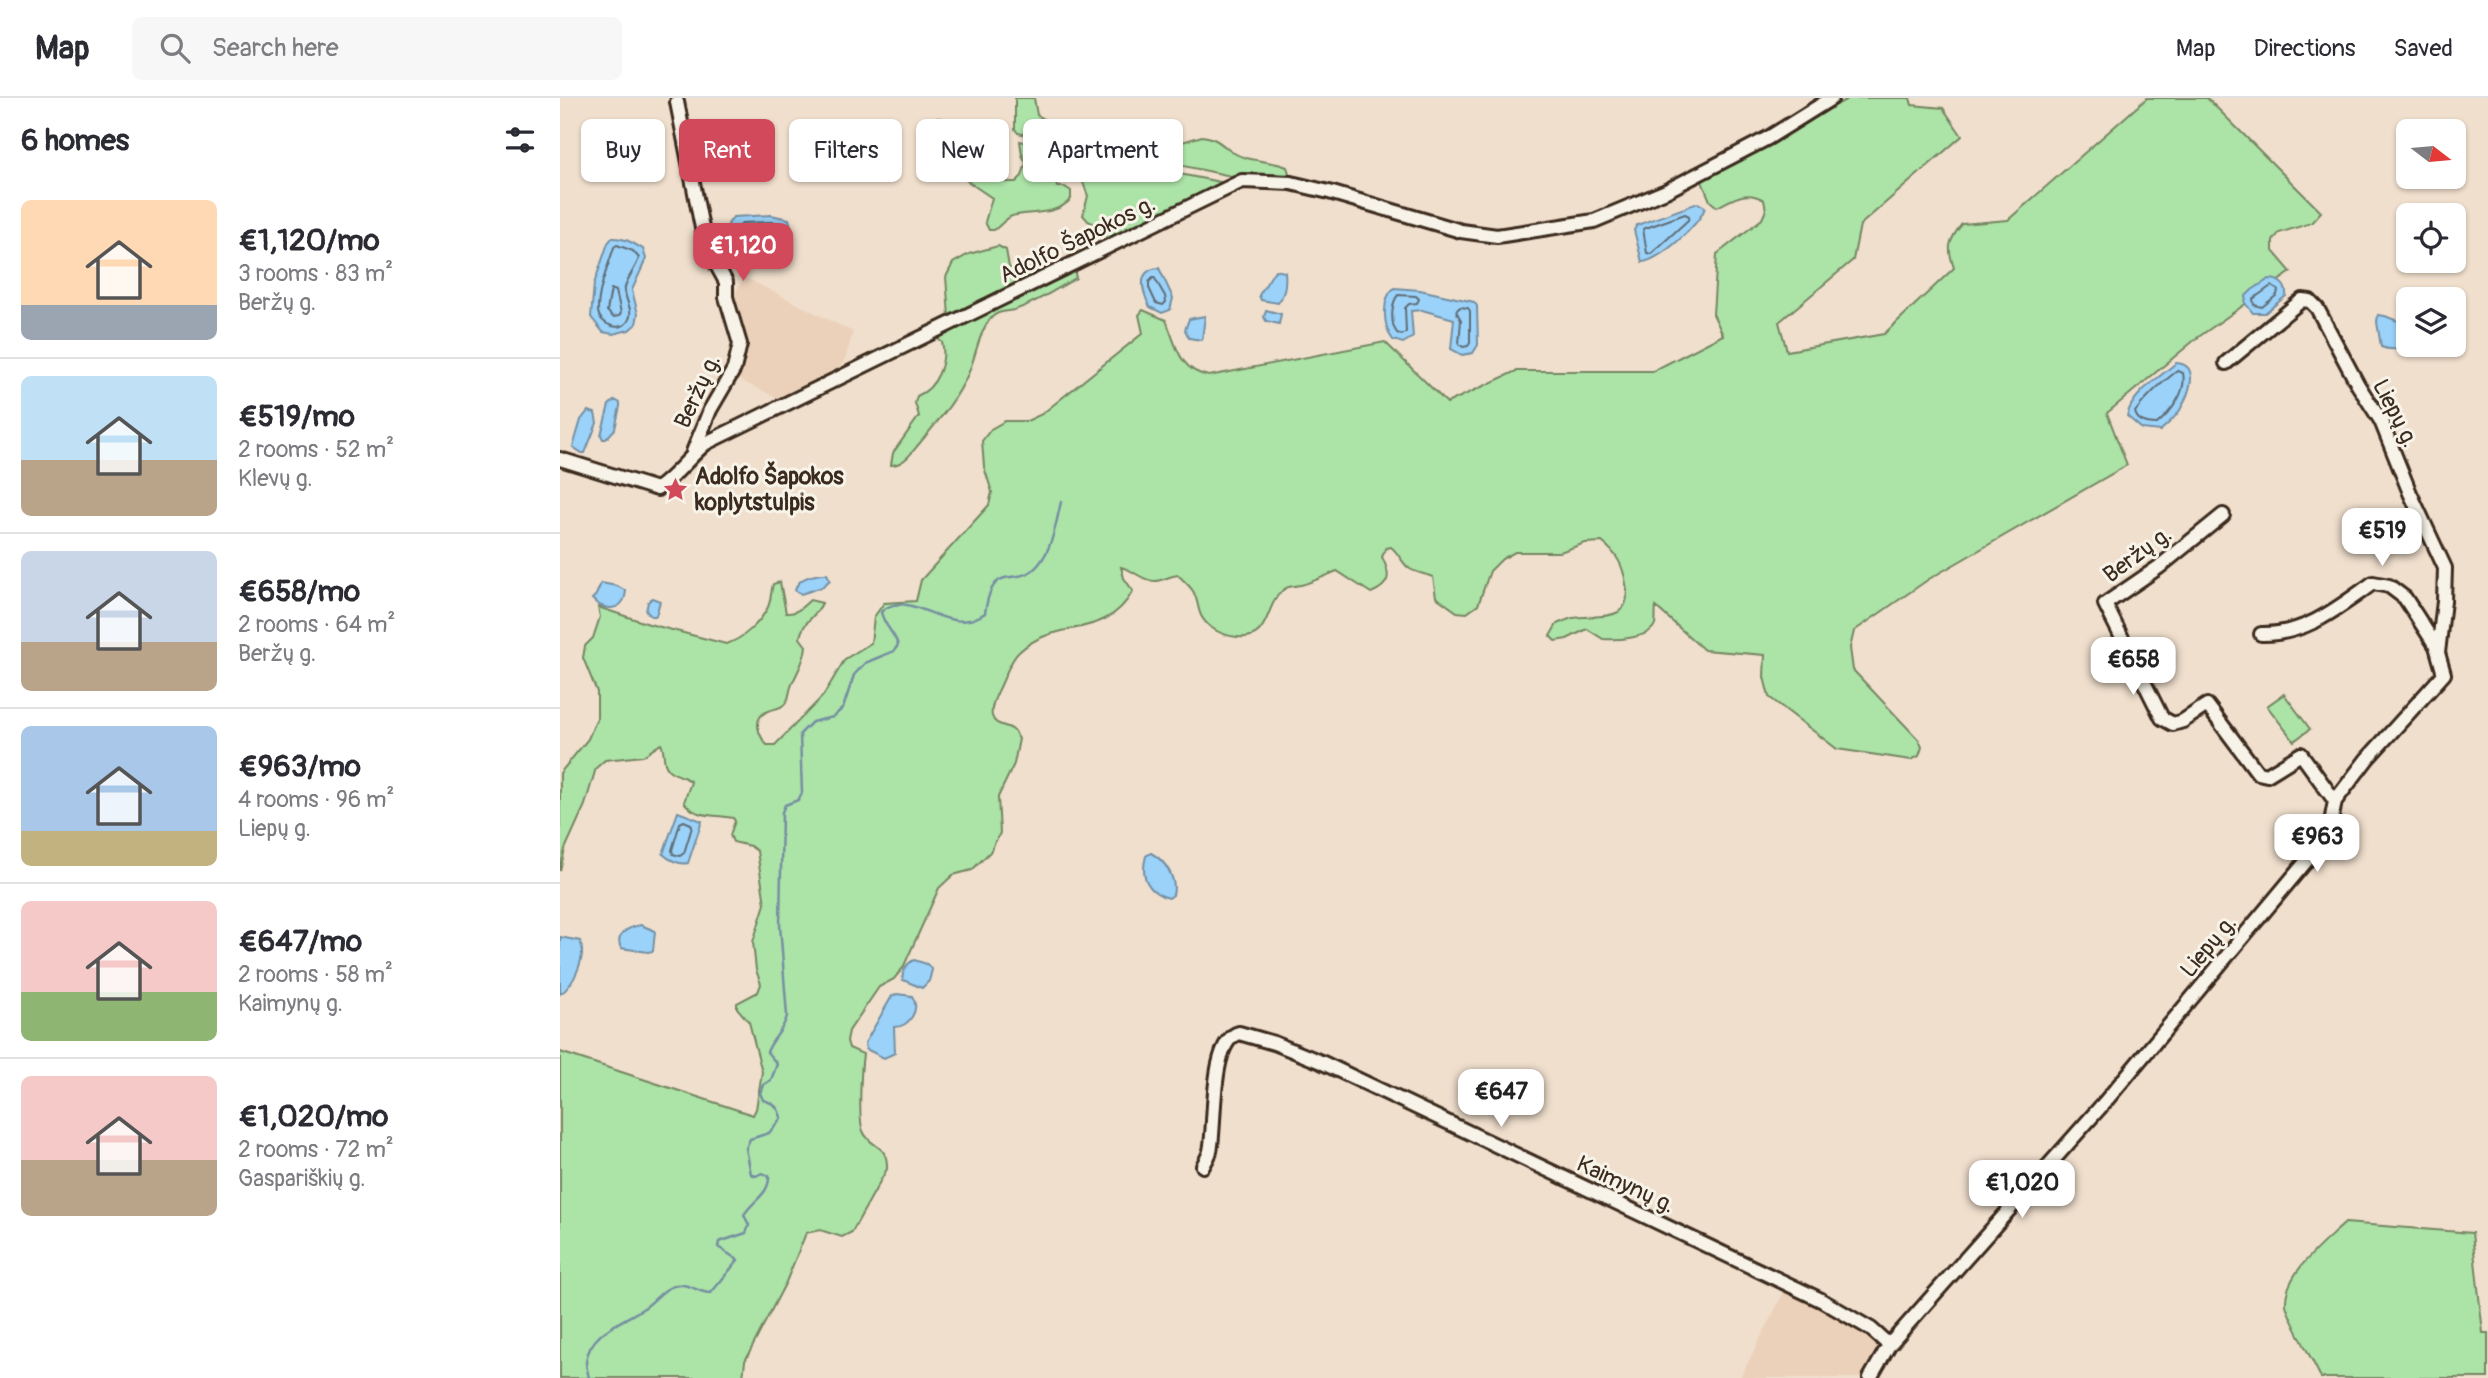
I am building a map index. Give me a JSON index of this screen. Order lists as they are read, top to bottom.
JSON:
{
  "streets": {
    "street": [
      "Adolfo Šapokos g.",
      "Beržų g.",
      "Liepų g.",
      "Kaimynų g."
    ]
  },
  "crossings": [
    ["Adolfo Šapokos g.", "Beržų g."],
    ["Beržų g.", "Liepų g."],
    ["Liepų g.", "Kaimynų g."]
  ],
  "places": {
    "place": ["Adolfo Šapokos koplytstulpis"]
  },
  "north": "right",
  "page": {
    "header": "Map",
    "search": "Search here",
    "nav": ["Map", "Directions", "Saved"],
    "heading": "6 homes",
    "chip": [
      "Buy",
      "Rent",
      "Filters",
      "New",
      "Apartment"
    ],
    "list": [
      {
        "name": "€1,120/mo",
        "note": "3 rooms · 83 m² · Beržų g."
      },
      {
        "name": "€519/mo",
        "note": "2 rooms · 52 m² · Klevų g."
      },
      {
        "name": "€658/mo",
        "note": "2 rooms · 64 m² · Beržų g."
      },
      {
        "name": "€963/mo",
        "note": "4 rooms · 96 m² · Liepų g."
      },
      {
        "name": "€647/mo",
        "note": "2 rooms · 58 m² · Kaimynų g."
      },
      {
        "name": "€1,020/mo",
        "note": "2 rooms · 72 m² · Gaspariškių g."
      }
    ],
    "price": [
      "€1,120",
      "€519",
      "€658",
      "€963",
      "€647",
      "€1,020"
    ]
  }
}
